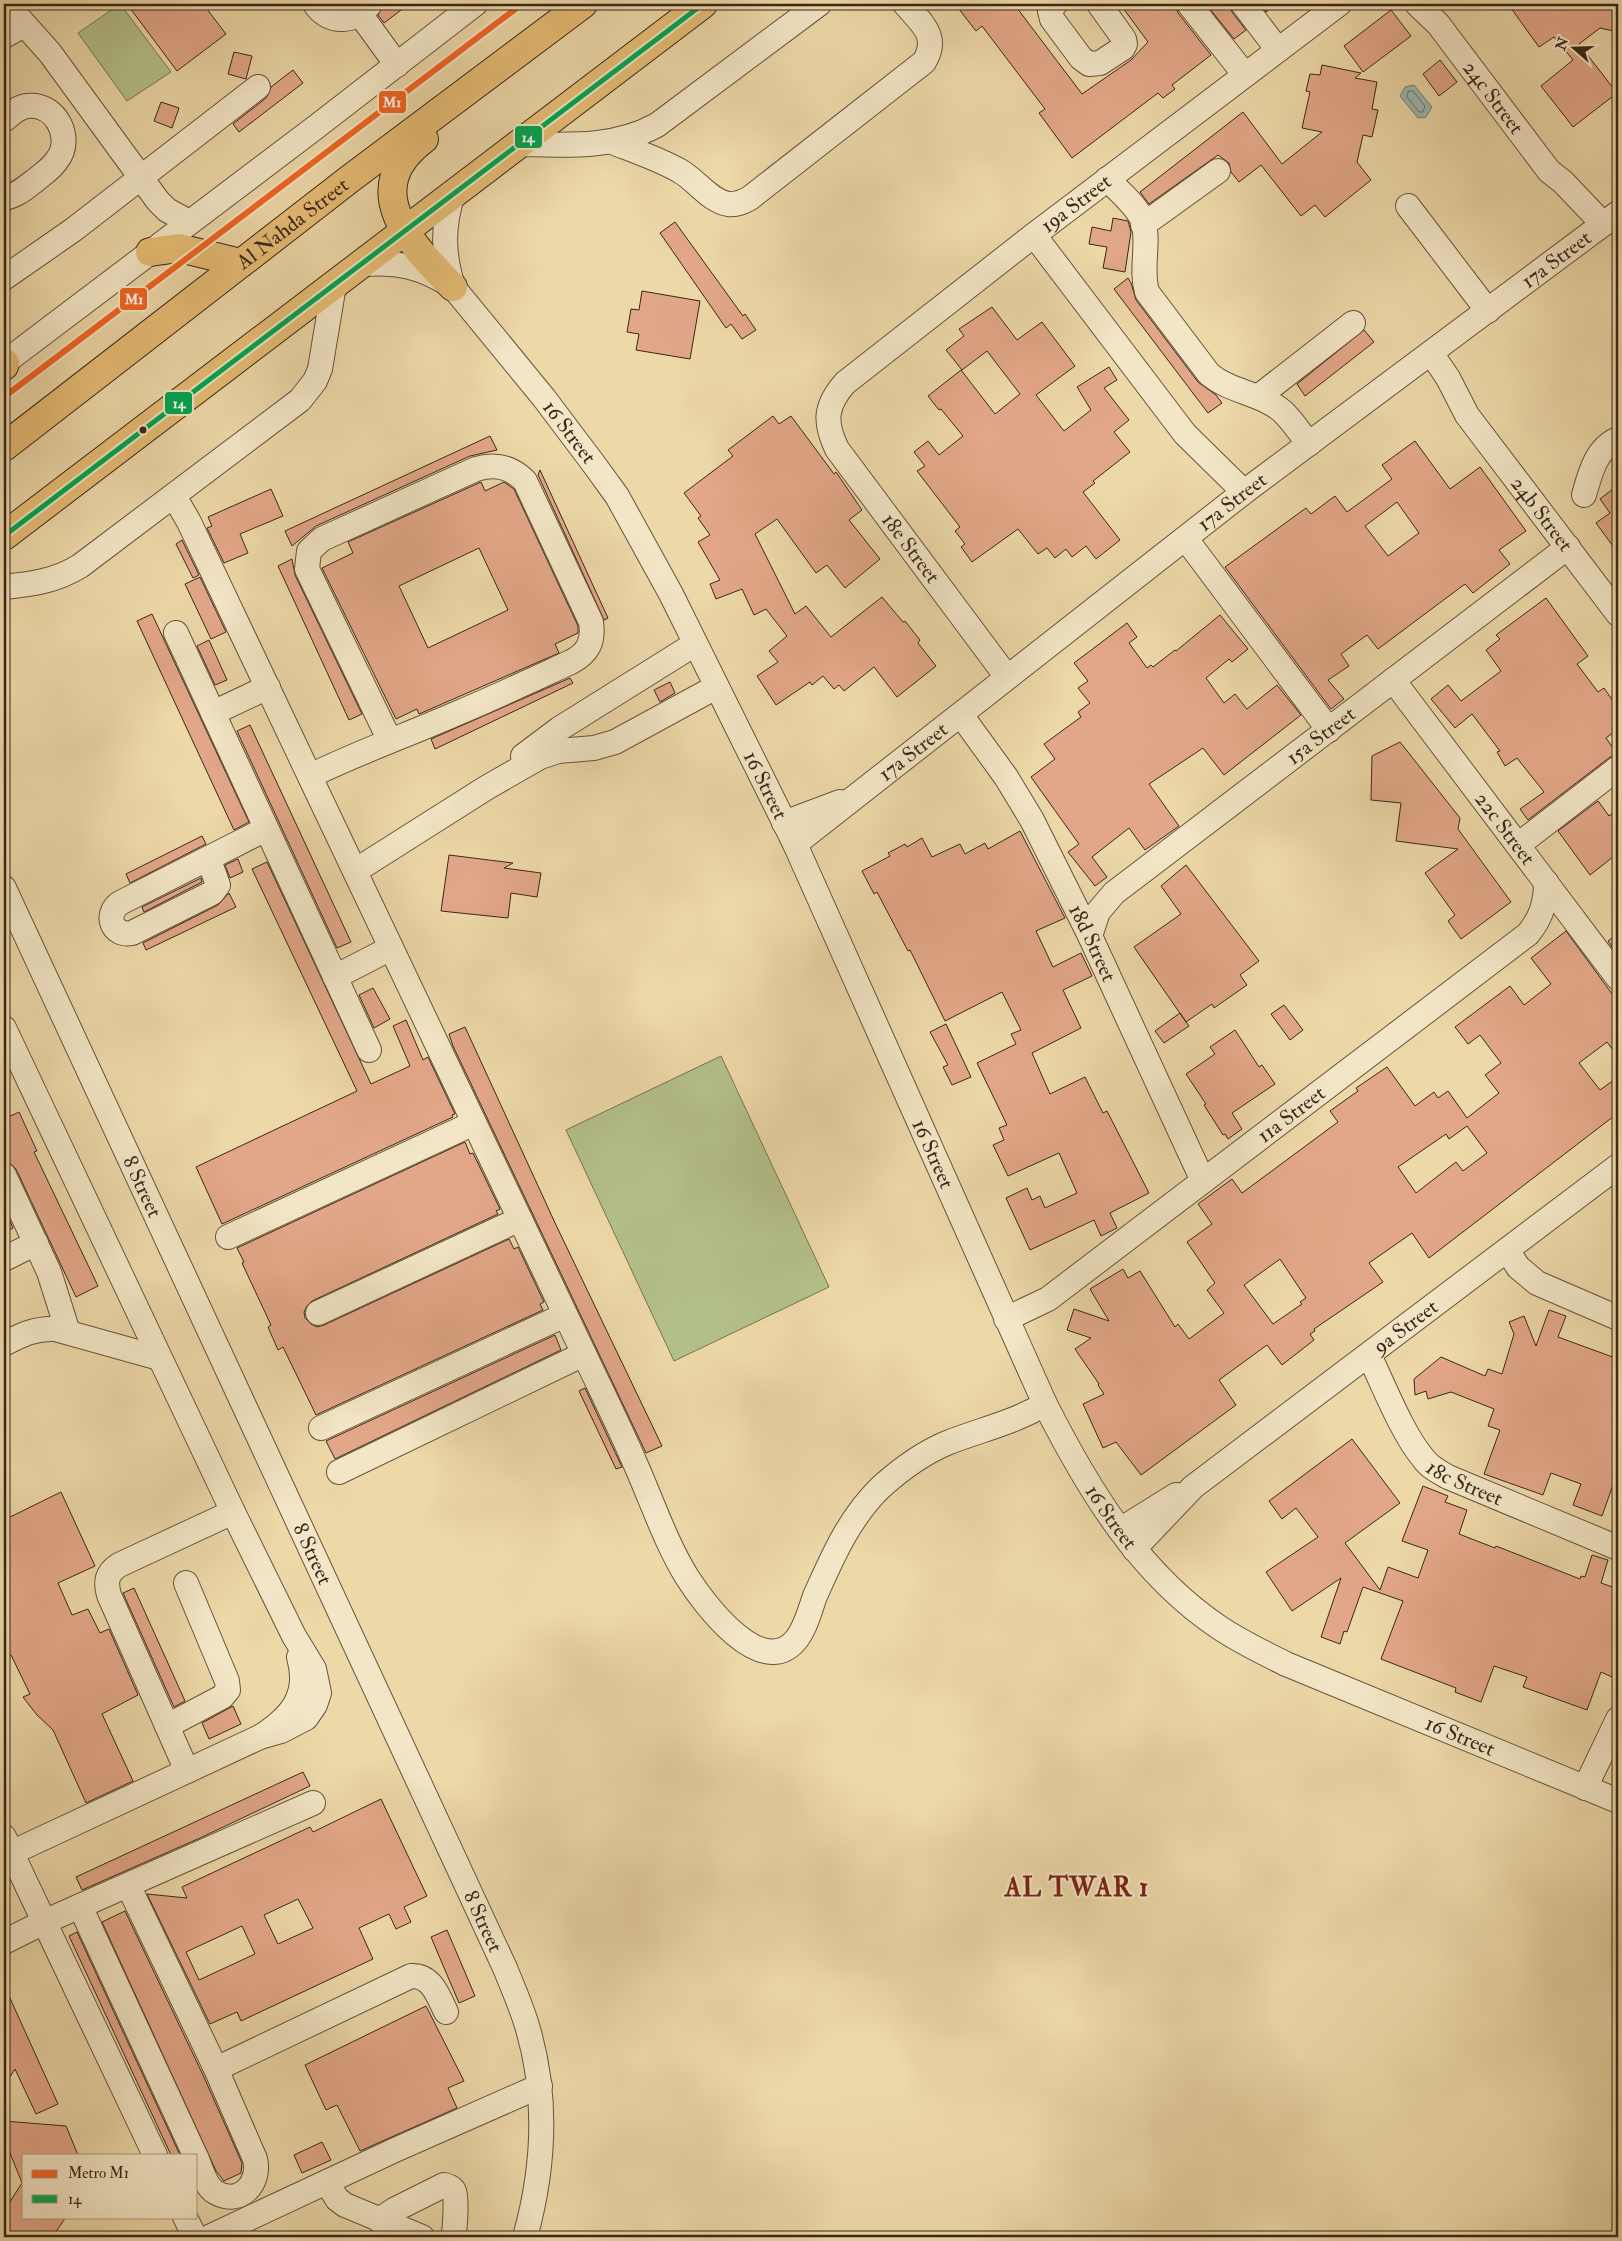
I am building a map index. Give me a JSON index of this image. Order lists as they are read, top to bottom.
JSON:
{
  "streets": {
    "main road": ["Al Nahda Street"],
    "street": [
      "24c Street",
      "19a Street",
      "17a Street",
      "16 Street",
      "24b Street",
      "18e Street",
      "15a Street",
      "22c Street",
      "18d Street",
      "11a Street",
      "8 Street",
      "9a Street",
      "18c Street"
    ]
  },
  "crossings": [
    ["24c Street", "17a Street"],
    ["19a Street", "18e Street"],
    ["17a Street", "16 Street"],
    ["17a Street", "24b Street"],
    ["17a Street", "18e Street"],
    ["17a Street", "18d Street"],
    ["16 Street", "11a Street"],
    ["16 Street", "9a Street"],
    ["24b Street", "15a Street"],
    ["15a Street", "22c Street"],
    ["15a Street", "18d Street"],
    ["22c Street", "11a Street"],
    ["18d Street", "11a Street"],
    ["9a Street", "18c Street"]
  ],
  "districts": ["AL TWAR 1"],
  "lines": ["metro line M1", "transit line 14"],
  "legend": ["Metro M1", "14"],
  "north": "left"
}
